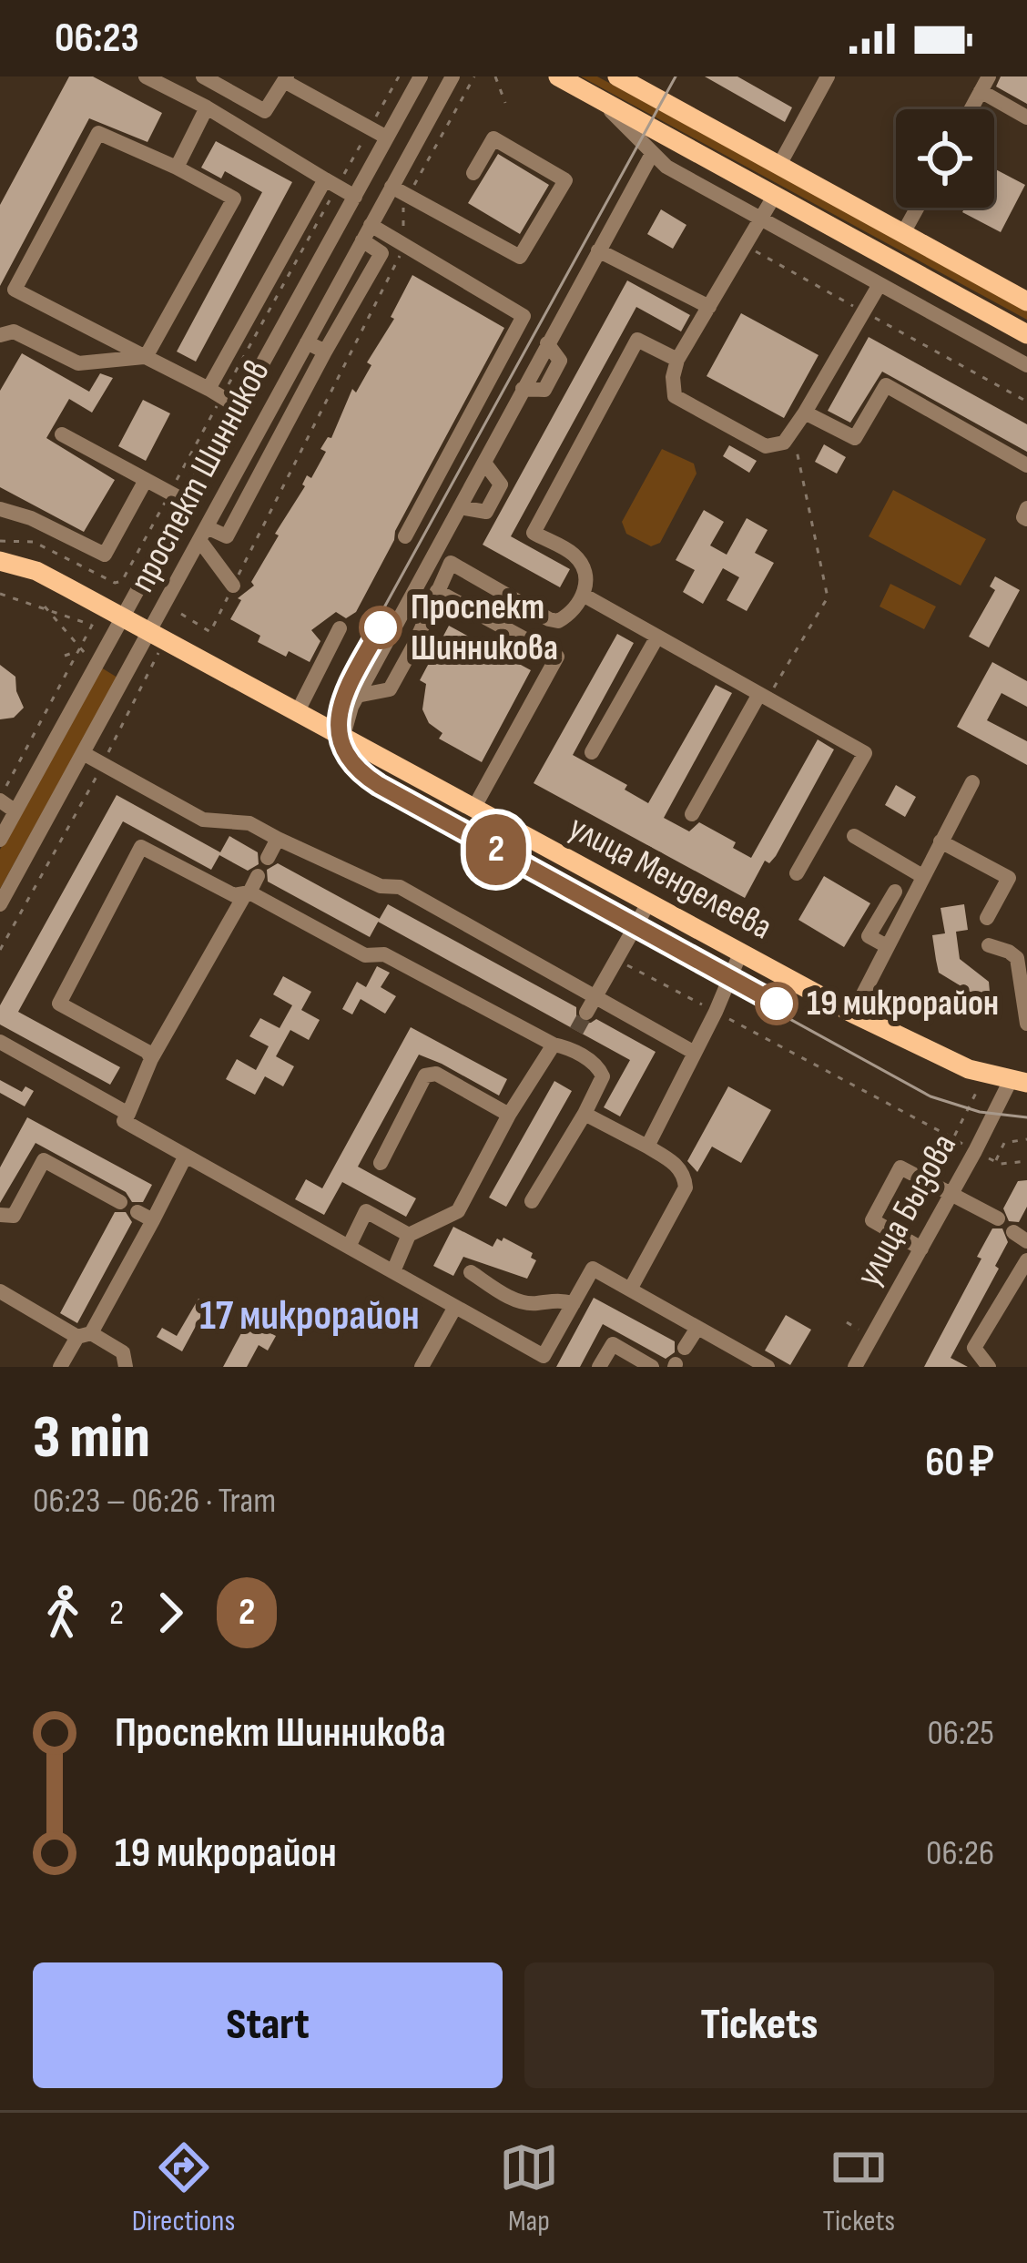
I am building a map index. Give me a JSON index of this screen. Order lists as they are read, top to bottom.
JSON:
{
  "streets": {
    "main road": ["улица Менделеева"],
    "street": ["проспект Шинников", "улица Бызова"]
  },
  "crossings": [
    ["проспект Шинников", "улица Менделеева"],
    ["улица Менделеева", "улица Бызова"]
  ],
  "districts": ["17 микрорайон"],
  "places": ["Проспект Шинникова", "19 микрорайон"],
  "lines": ["tram line 2"],
  "page": {
    "status": "06:23",
    "on_map": "2",
    "heading": ["3 min", "06:23 – 06:26 · Tram", "60 ₽"],
    "legs": ["2", "2"],
    "list": [
      {
        "name": "Проспект Шинникова",
        "value": "06:25"
      },
      {
        "name": "19 микрорайон",
        "value": "06:26"
      }
    ],
    "buttons": ["Start", "Tickets"],
    "tabs": ["Directions", "Map", "Tickets"]
  }
}
